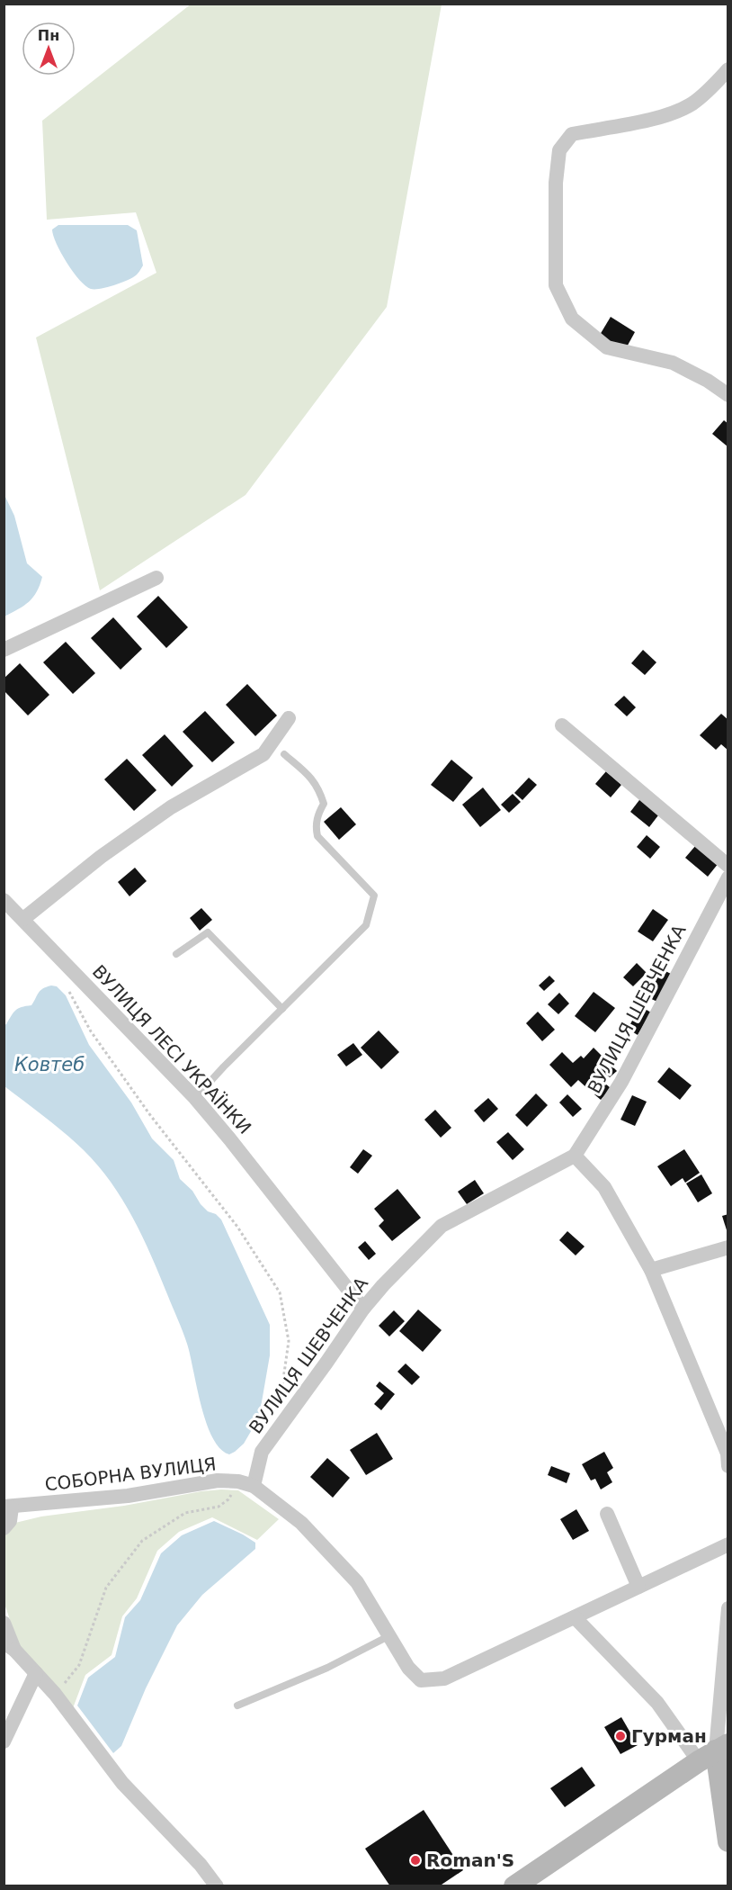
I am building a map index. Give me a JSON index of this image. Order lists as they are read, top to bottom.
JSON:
{
  "streets": {
    "street": ["ВУЛИЦЯ ШЕВЧЕНКА", "ВУЛИЦЯ ЛЕСІ УКРАЇНКИ", "СОБОРНА ВУЛИЦЯ"]
  },
  "crossings": [
    ["ВУЛИЦЯ ШЕВЧЕНКА", "ВУЛИЦЯ ЛЕСІ УКРАЇНКИ"],
    ["ВУЛИЦЯ ШЕВЧЕНКА", "СОБОРНА ВУЛИЦЯ"]
  ],
  "water": ["Ковтеб"],
  "places": ["Гурман", "Roman'S"],
  "north": "top"
}
